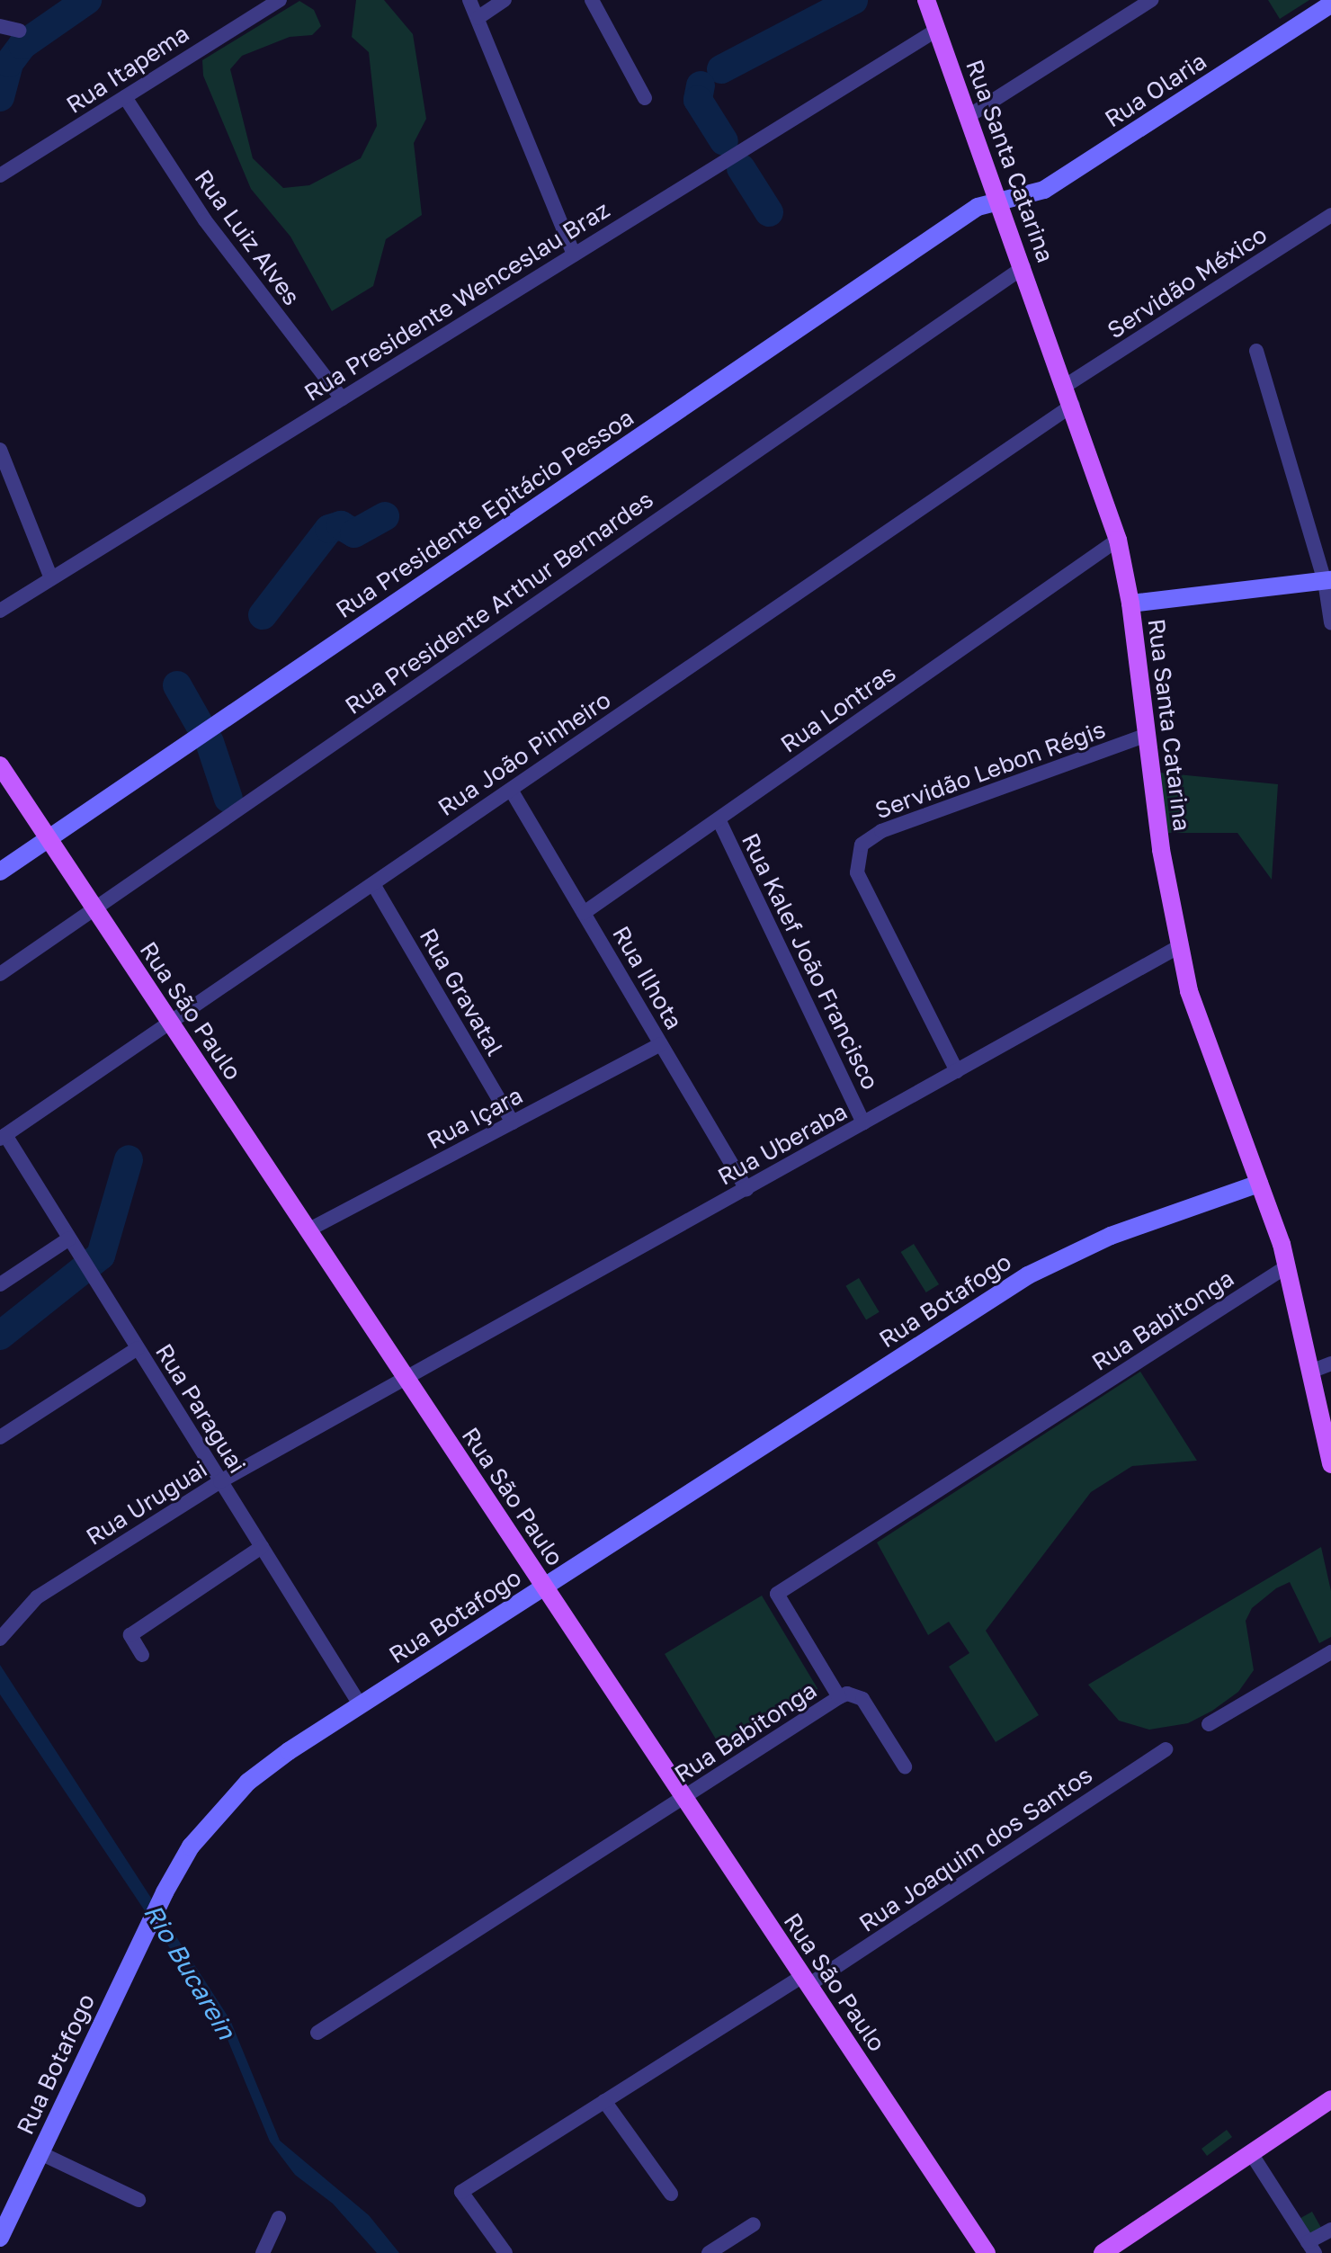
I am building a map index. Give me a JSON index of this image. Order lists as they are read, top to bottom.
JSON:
{
  "streets": {
    "main road": ["Rua Santa Catarina", "Rua São Paulo"],
    "street": [
      "Rua Itapema",
      "Rua Olaria",
      "Rua Luiz Alves",
      "Servidão México",
      "Rua Presidente Wenceslau Braz",
      "Rua Presidente Epitácio Pessoa",
      "Rua Presidente Arthur Bernardes",
      "Rua Lontras",
      "Rua João Pinheiro",
      "Servidão Lebon Régis",
      "Rua Kalef João Francisco",
      "Rua Ilhota",
      "Rua Gravatal",
      "Rua Içara",
      "Rua Uberaba",
      "Rua Botafogo",
      "Rua Babitonga",
      "Rua Paraguai",
      "Rua Uruguai",
      "Rua Joaquim dos Santos"
    ]
  },
  "crossings": [
    ["Rua Itapema", "Rua Luiz Alves"],
    ["Rua Olaria", "Rua Santa Catarina"],
    ["Rua Olaria", "Rua Presidente Epitácio Pessoa"],
    ["Rua Santa Catarina", "Servidão México"],
    ["Rua Santa Catarina", "Rua Presidente Wenceslau Braz"],
    ["Rua Santa Catarina", "Rua Presidente Epitácio Pessoa"],
    ["Rua Santa Catarina", "Rua Presidente Arthur Bernardes"],
    ["Rua Santa Catarina", "Rua Lontras"],
    ["Rua Santa Catarina", "Rua João Pinheiro"],
    ["Rua Santa Catarina", "Servidão Lebon Régis"],
    ["Rua Santa Catarina", "Rua Uberaba"],
    ["Rua Santa Catarina", "Rua Botafogo"],
    ["Rua Santa Catarina", "Rua Babitonga"],
    ["Rua Luiz Alves", "Rua Presidente Wenceslau Braz"],
    ["Rua Presidente Epitácio Pessoa", "Rua São Paulo"],
    ["Rua Presidente Arthur Bernardes", "Rua São Paulo"],
    ["Rua Lontras", "Rua Kalef João Francisco"],
    ["Rua Lontras", "Rua Ilhota"],
    ["Rua João Pinheiro", "Rua Ilhota"],
    ["Rua João Pinheiro", "Rua Gravatal"],
    ["Rua João Pinheiro", "Rua São Paulo"],
    ["Rua João Pinheiro", "Rua Paraguai"],
    ["Servidão Lebon Régis", "Rua Uberaba"],
    ["Rua Kalef João Francisco", "Rua Uberaba"],
    ["Rua Ilhota", "Rua Içara"],
    ["Rua Ilhota", "Rua Uberaba"],
    ["Rua Gravatal", "Rua Içara"],
    ["Rua São Paulo", "Rua Içara"],
    ["Rua São Paulo", "Rua Uberaba"],
    ["Rua São Paulo", "Rua Botafogo"],
    ["Rua São Paulo", "Rua Babitonga"],
    ["Rua São Paulo", "Rua Uruguai"],
    ["Rua São Paulo", "Rua Joaquim dos Santos"],
    ["Rua Uberaba", "Rua Uruguai"],
    ["Rua Botafogo", "Rua Paraguai"],
    ["Rua Paraguai", "Rua Uruguai"]
  ],
  "water": ["Rio Bucarein"]
}
